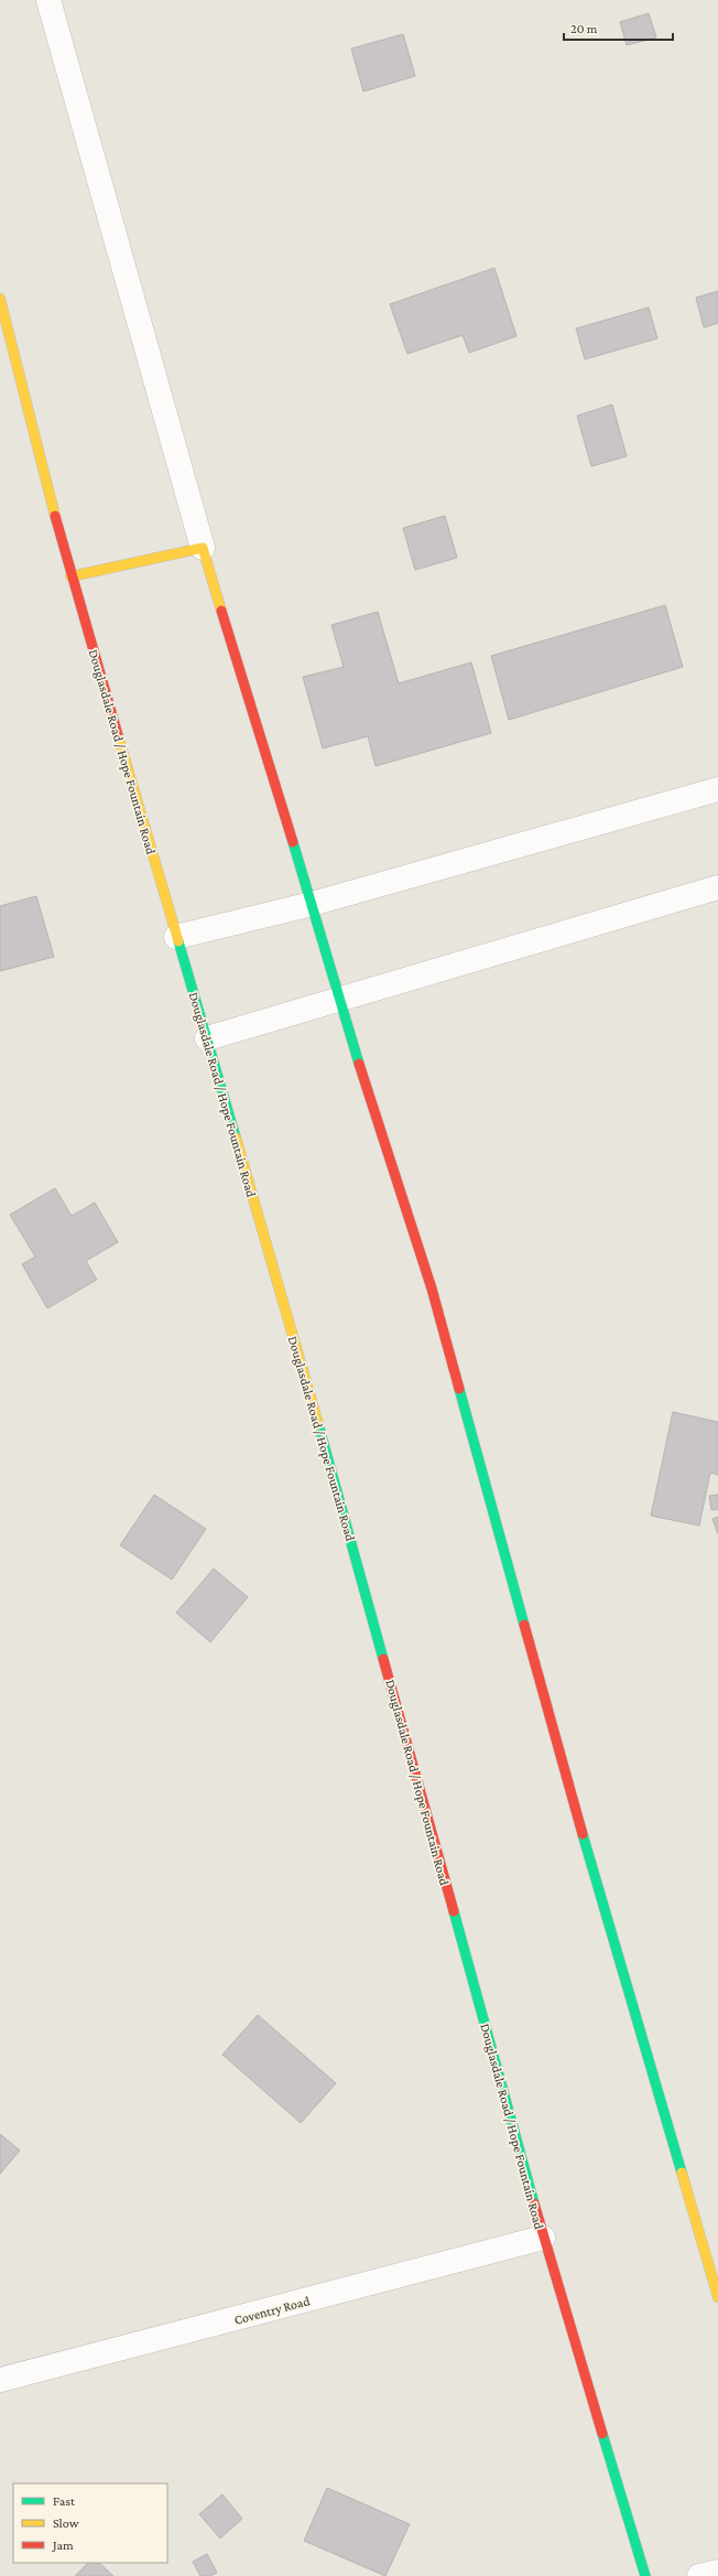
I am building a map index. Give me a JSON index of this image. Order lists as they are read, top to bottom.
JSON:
{
  "streets": {
    "main road": ["Douglasdale Road / Hope Fountain Road"],
    "street": ["Coventry Road"]
  },
  "crossings": [
    ["Douglasdale Road / Hope Fountain Road", "Coventry Road"]
  ],
  "legend": ["Fast", "Slow", "Jam"],
  "scale_bar": "20 m"
}
